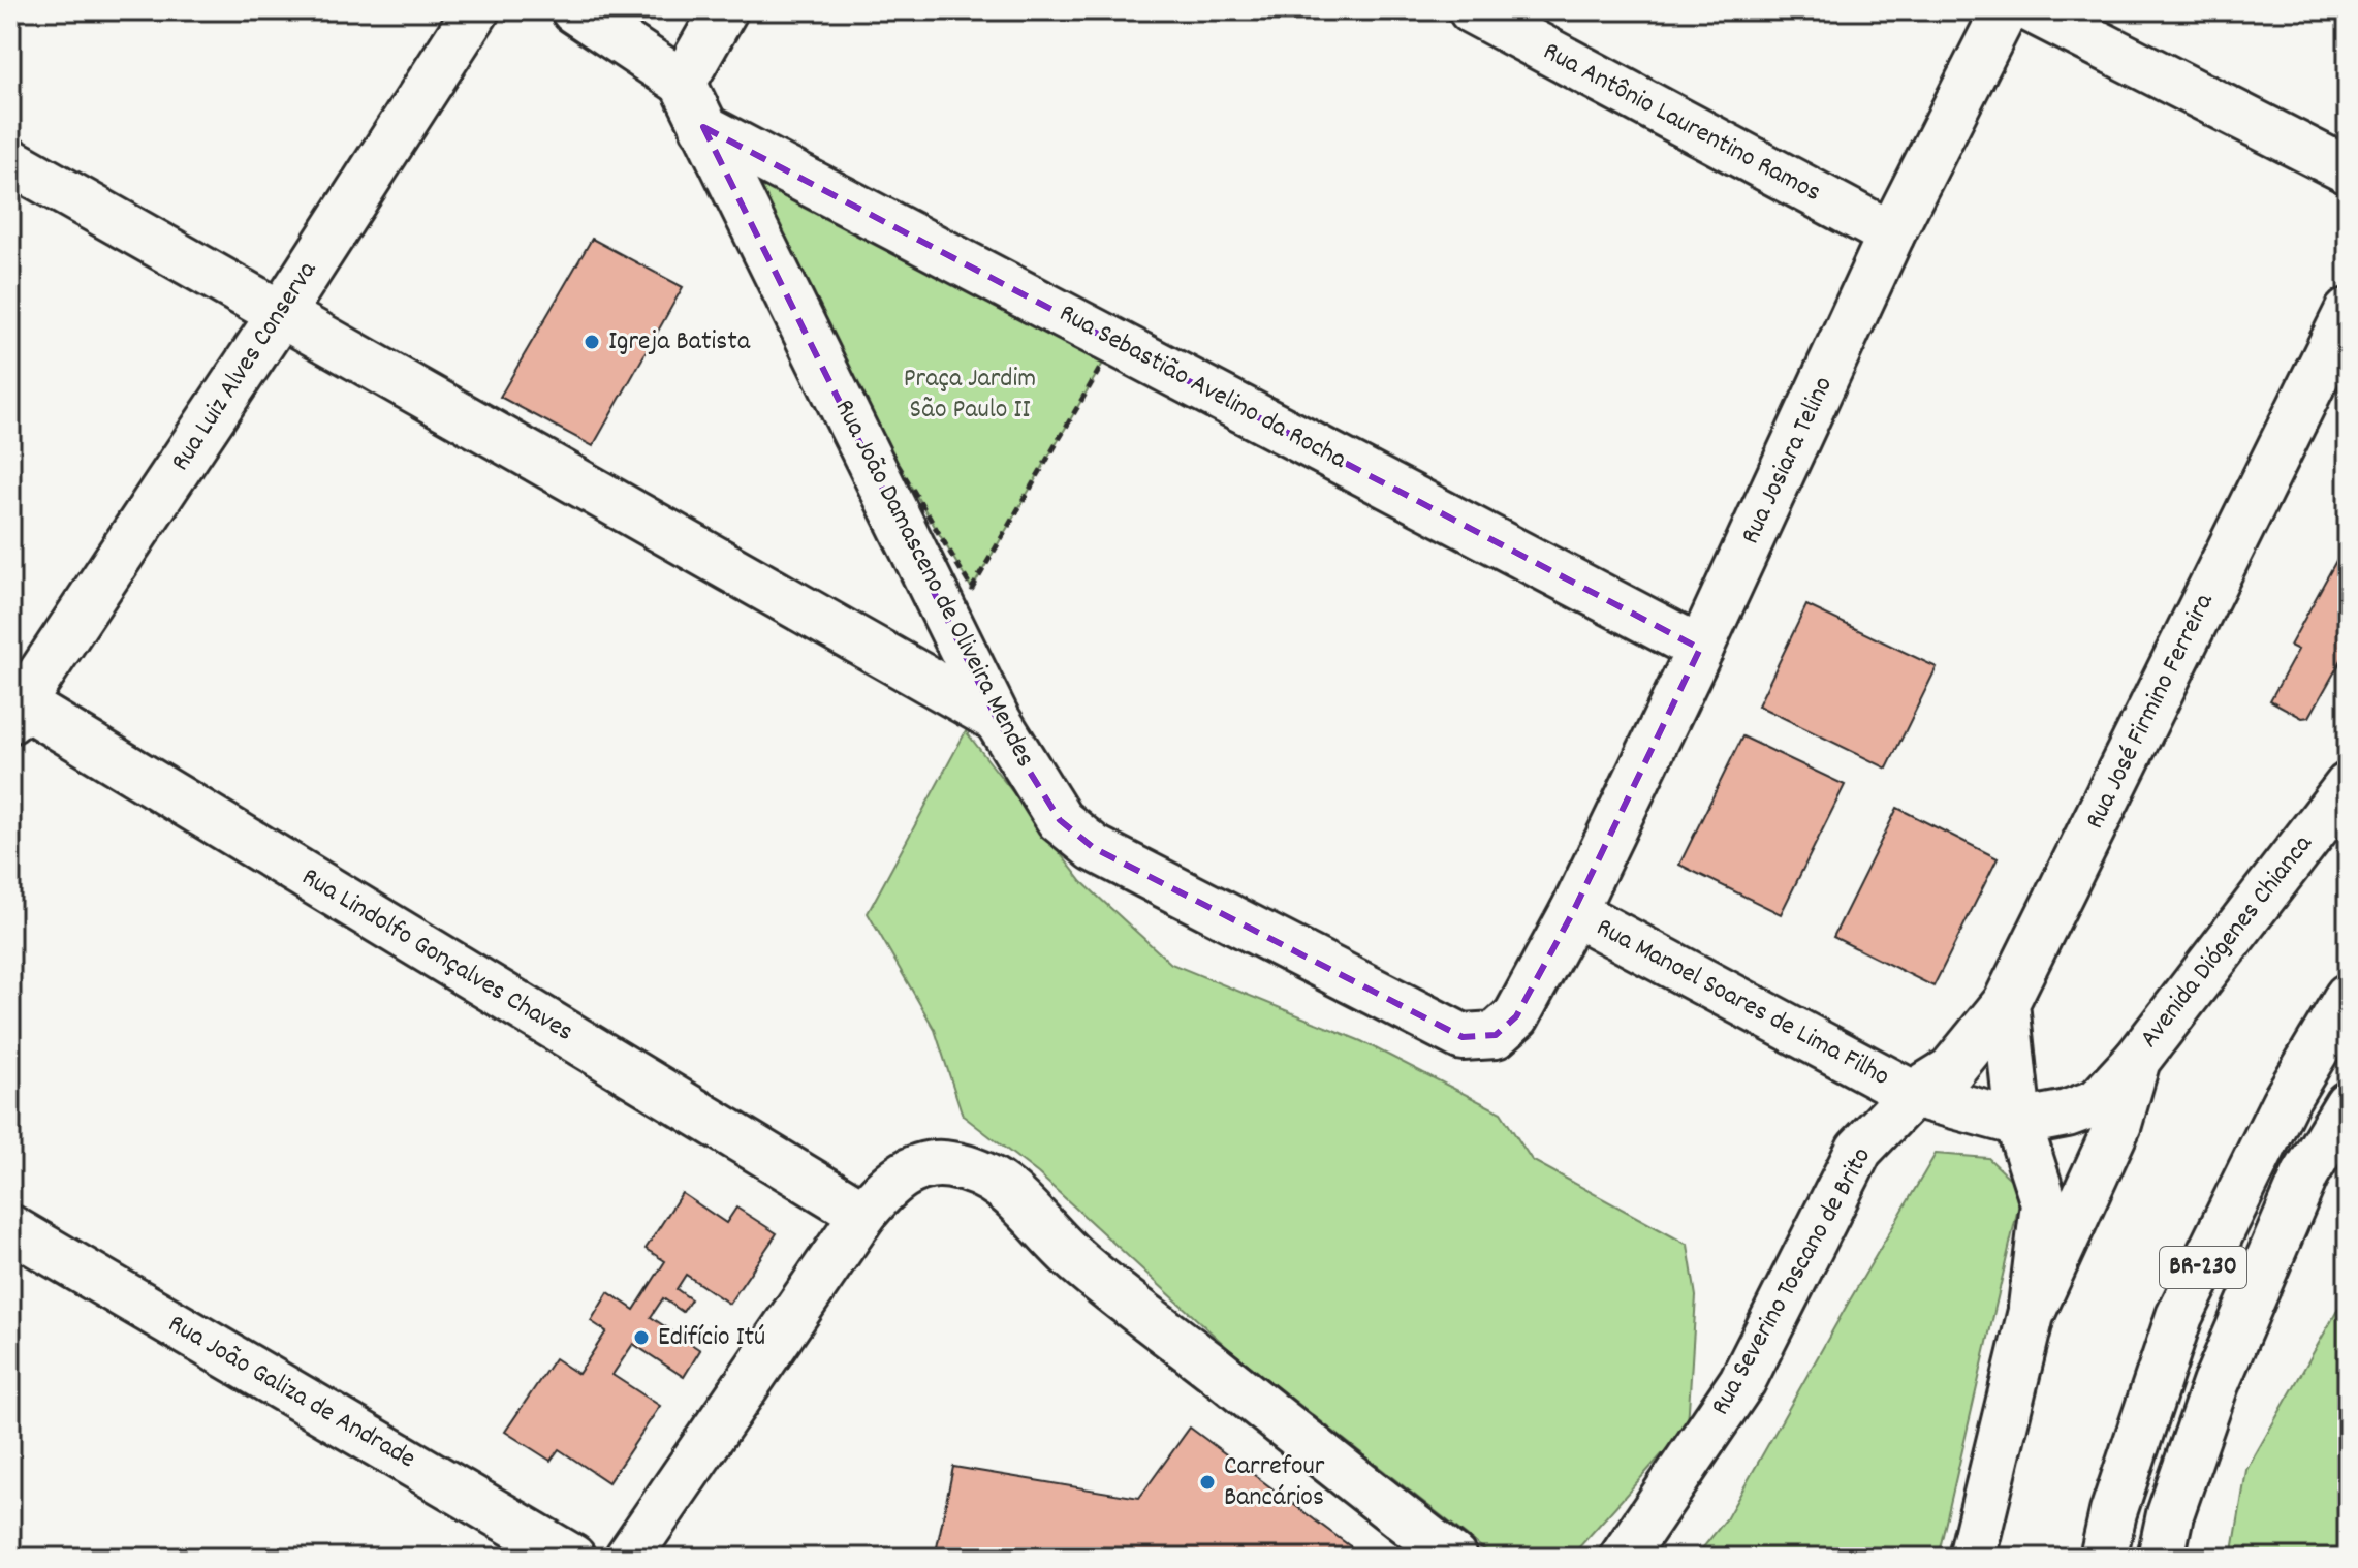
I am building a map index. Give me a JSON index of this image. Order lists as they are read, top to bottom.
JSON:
{
  "streets": {
    "main road": [
      "Rua Antônio Laurentino Ramos",
      "Rua Luiz Alves Conserva",
      "Rua Sebastião Avelino da Rocha",
      "Rua Josiara Telino",
      "Rua João Damasceno de Oliveira Mendes",
      "Rua José Firmino Ferreira",
      "Avenida Diógenes Chianca",
      "Rua Lindolfo Gonçalves Chaves",
      "Rua Manoel Soares de Lima Filho",
      "BR-230",
      "Rua Severino Toscano de Brito",
      "Rua João Galiza de Andrade"
    ]
  },
  "crossings": [
    ["Rua Antônio Laurentino Ramos", "Rua Josiara Telino"],
    ["Rua Luiz Alves Conserva", "Rua Lindolfo Gonçalves Chaves"],
    ["Rua Sebastião Avelino da Rocha", "Rua Josiara Telino"],
    ["Rua Sebastião Avelino da Rocha", "Rua João Damasceno de Oliveira Mendes"],
    ["Rua Josiara Telino", "Rua João Damasceno de Oliveira Mendes"],
    ["Rua Josiara Telino", "Rua Manoel Soares de Lima Filho"],
    ["Rua João Damasceno de Oliveira Mendes", "Rua Manoel Soares de Lima Filho"],
    ["Rua José Firmino Ferreira", "Rua Manoel Soares de Lima Filho"],
    ["Avenida Diógenes Chianca", "Rua Manoel Soares de Lima Filho"],
    ["Rua Manoel Soares de Lima Filho", "Rua Severino Toscano de Brito"]
  ],
  "parks": ["Praça Jardim São Paulo II"],
  "places": ["Igreja Batista", "Edifício Itú", "Carrefour Bancários"]
}
